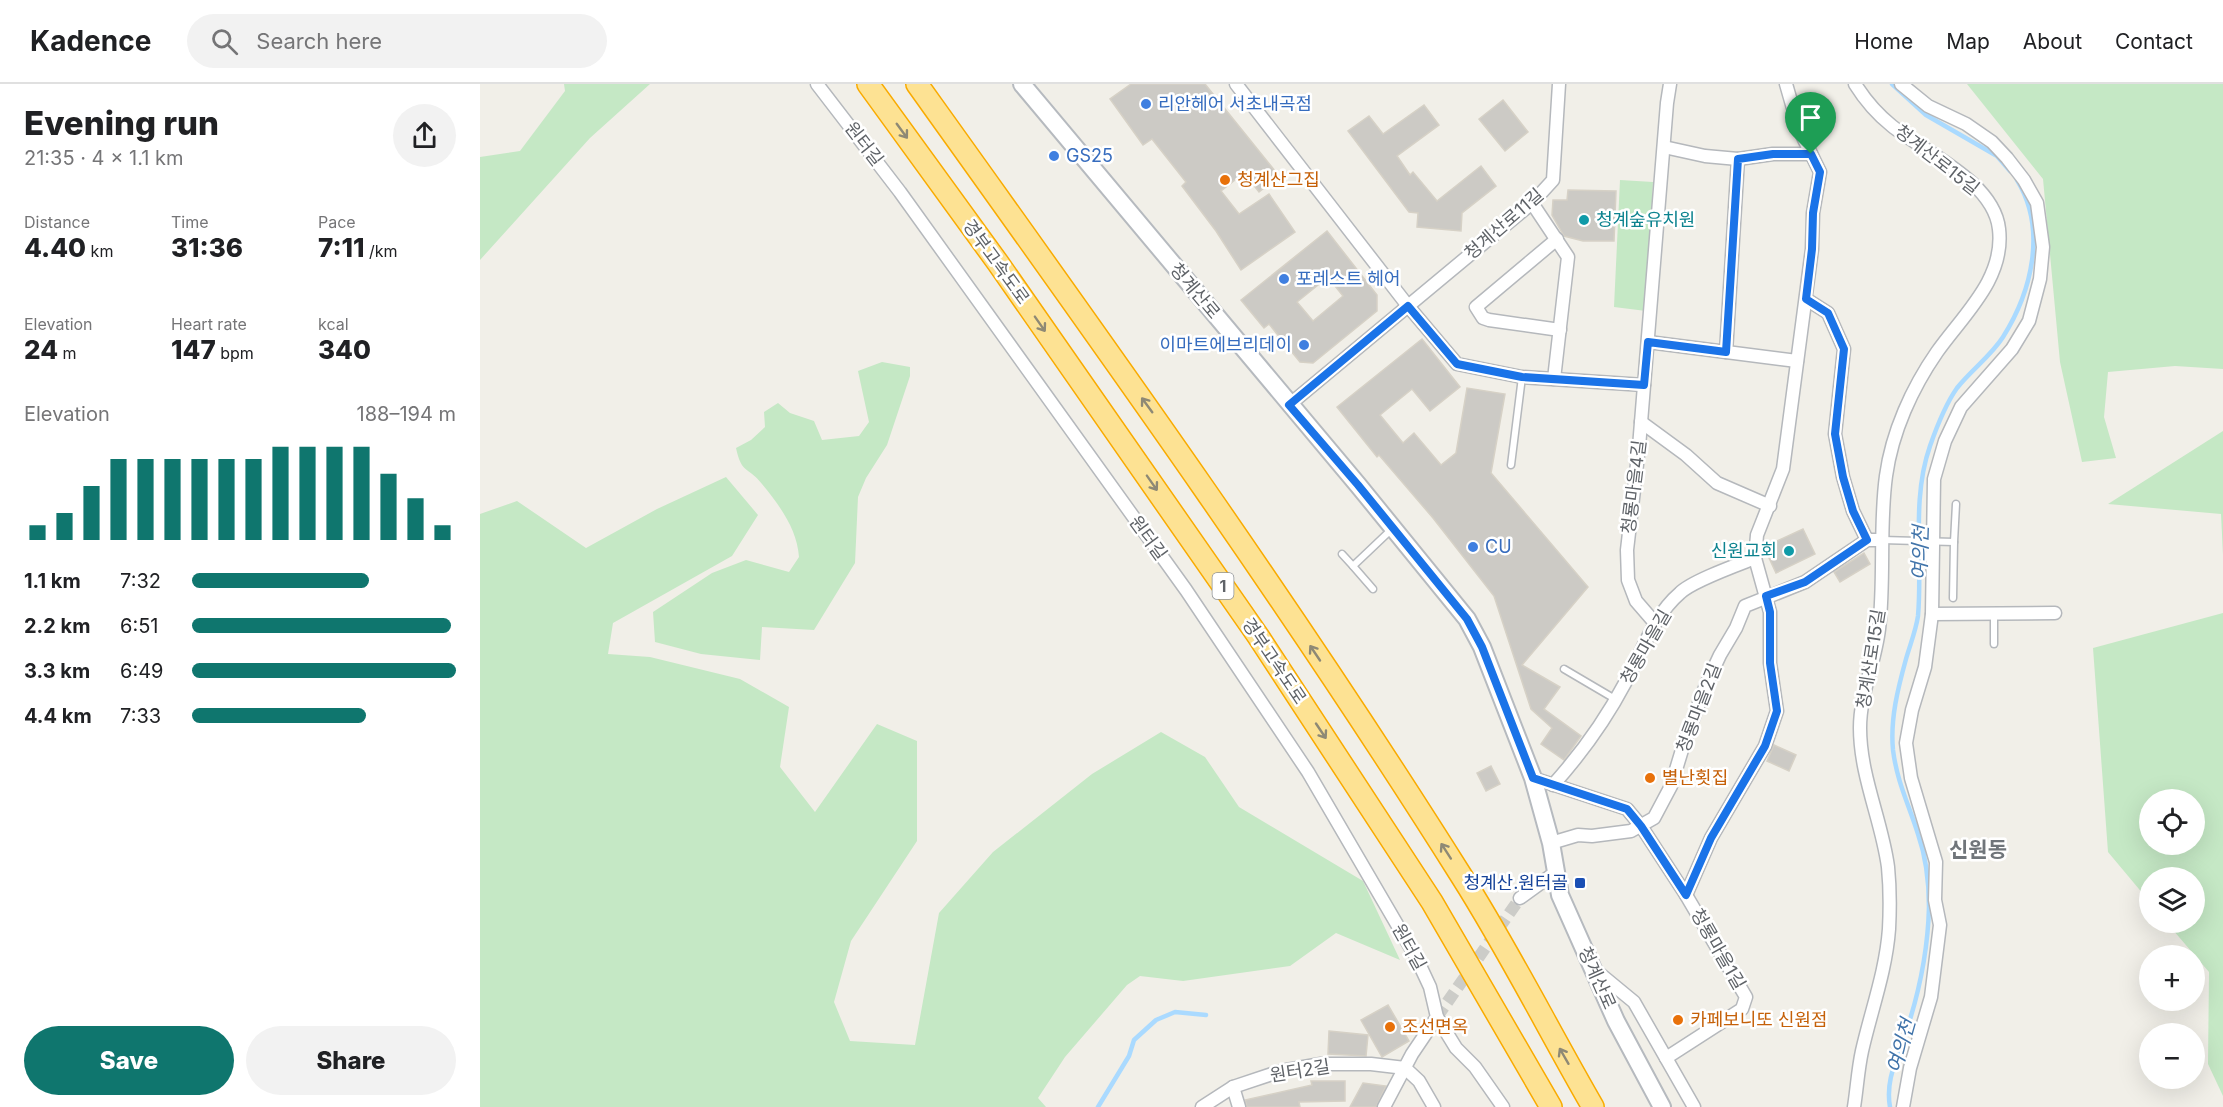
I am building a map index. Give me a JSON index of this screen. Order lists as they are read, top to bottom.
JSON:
{
  "streets": {
    "highway": ["경부고속도로", "1"],
    "street": [
      "원터길",
      "청계산로15길",
      "청계산로11길",
      "청계산로",
      "청룡마을4길",
      "청룡마을길",
      "청룡마을2길",
      "청룡마을1길",
      "원터2길"
    ]
  },
  "crossings": [
    ["청계산로11길", "청계산로"],
    ["청계산로", "청룡마을1길"],
    ["청룡마을4길", "청룡마을길"],
    ["청룡마을길", "청룡마을1길"],
    ["청룡마을2길", "청룡마을1길"]
  ],
  "districts": ["신원동"],
  "water": ["여의천"],
  "places": {
    "other": [
      "리안헤어 서초내곡점",
      "GS25",
      "청계산그집",
      "청계숲유치원",
      "포레스트 헤어",
      "이마트에브리데이",
      "CU",
      "신원교회",
      "별난횟집",
      "카페보니또 신원점",
      "조선면옥"
    ],
    "transit": ["청계산.원터골"]
  },
  "page": {
    "header": "Kadence",
    "search": "Search here",
    "nav": [
      "Home",
      "Map",
      "About",
      "Contact"
    ],
    "heading": ["Evening run", "21:35 · 4 × 1.1 km"],
    "stats": [
      ["Distance", "4.40 km"],
      ["Time", "31:36"],
      ["Pace", "7:11 /km"],
      ["Elevation", "24 m"],
      ["Heart rate", "147 bpm"],
      ["kcal", "340"]
    ],
    "chart": ["Elevation", "188–194 m"],
    "list": [
      {
        "name": "1.1 km",
        "note": "7:32"
      },
      {
        "name": "2.2 km",
        "note": "6:51"
      },
      {
        "name": "3.3 km",
        "note": "6:49"
      },
      {
        "name": "4.4 km",
        "note": "7:33"
      }
    ],
    "map_buttons": ["+", "−"],
    "buttons": ["Save", "Share"]
  }
}
